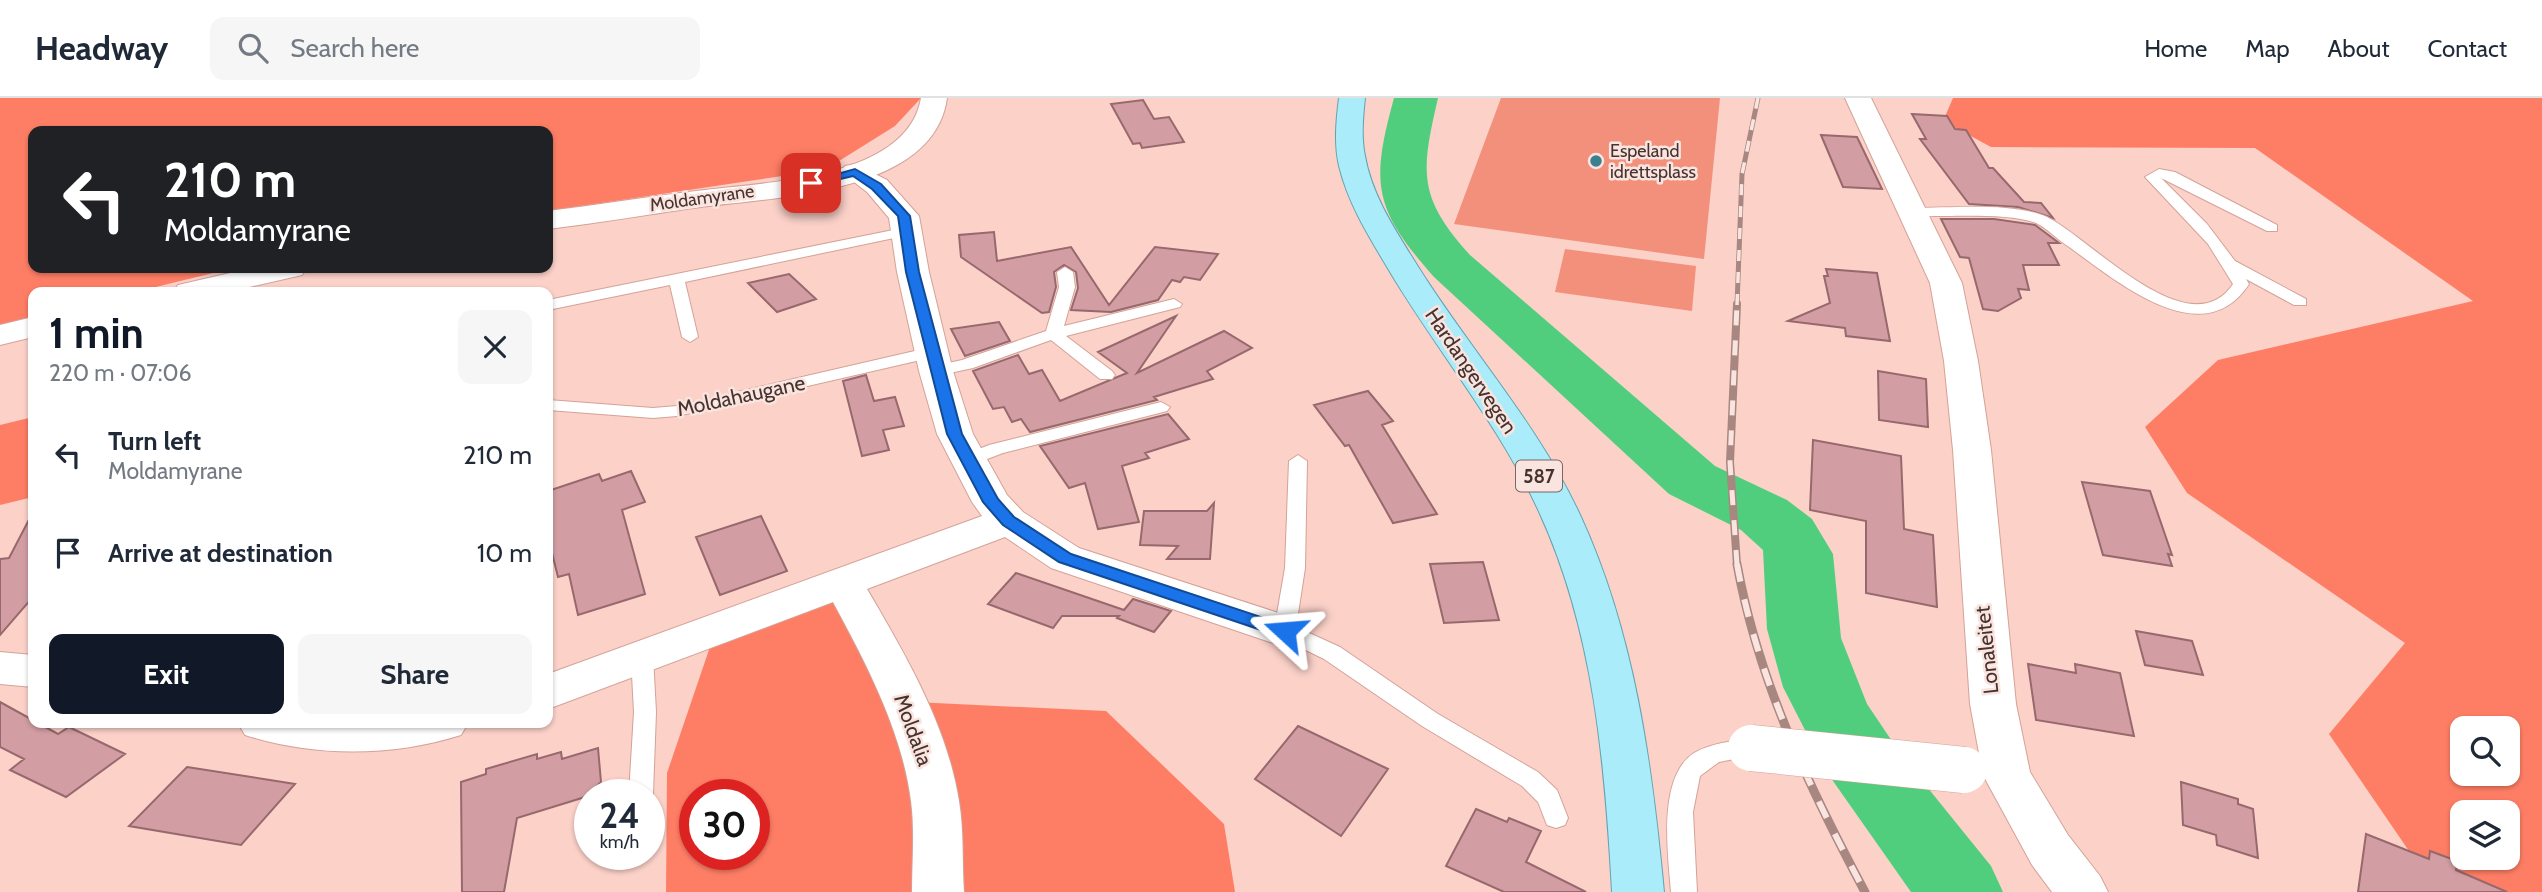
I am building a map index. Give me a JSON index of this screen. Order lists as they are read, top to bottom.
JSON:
{
  "streets": {
    "main road": ["Hardangervegen", "587"],
    "street": ["Moldamyrane", "Lonaleitet", "Moldalia"],
    "lane": ["Moldahaugane"]
  },
  "places": ["Espeland idrettsplass"],
  "page": {
    "header": "Headway",
    "search": "Search here",
    "nav": [
      "Home",
      "Map",
      "About",
      "Contact"
    ],
    "turn": ["210 m", "Moldamyrane"],
    "heading": ["1 min", "220 m · 07:06"],
    "list": [
      {
        "name": "Turn left",
        "note": "Moldamyrane",
        "value": "210 m"
      },
      {
        "name": "Arrive at destination",
        "value": "10 m"
      }
    ],
    "buttons": ["Exit", "Share"],
    "speed": "24 km/h",
    "limit": "30"
  }
}
